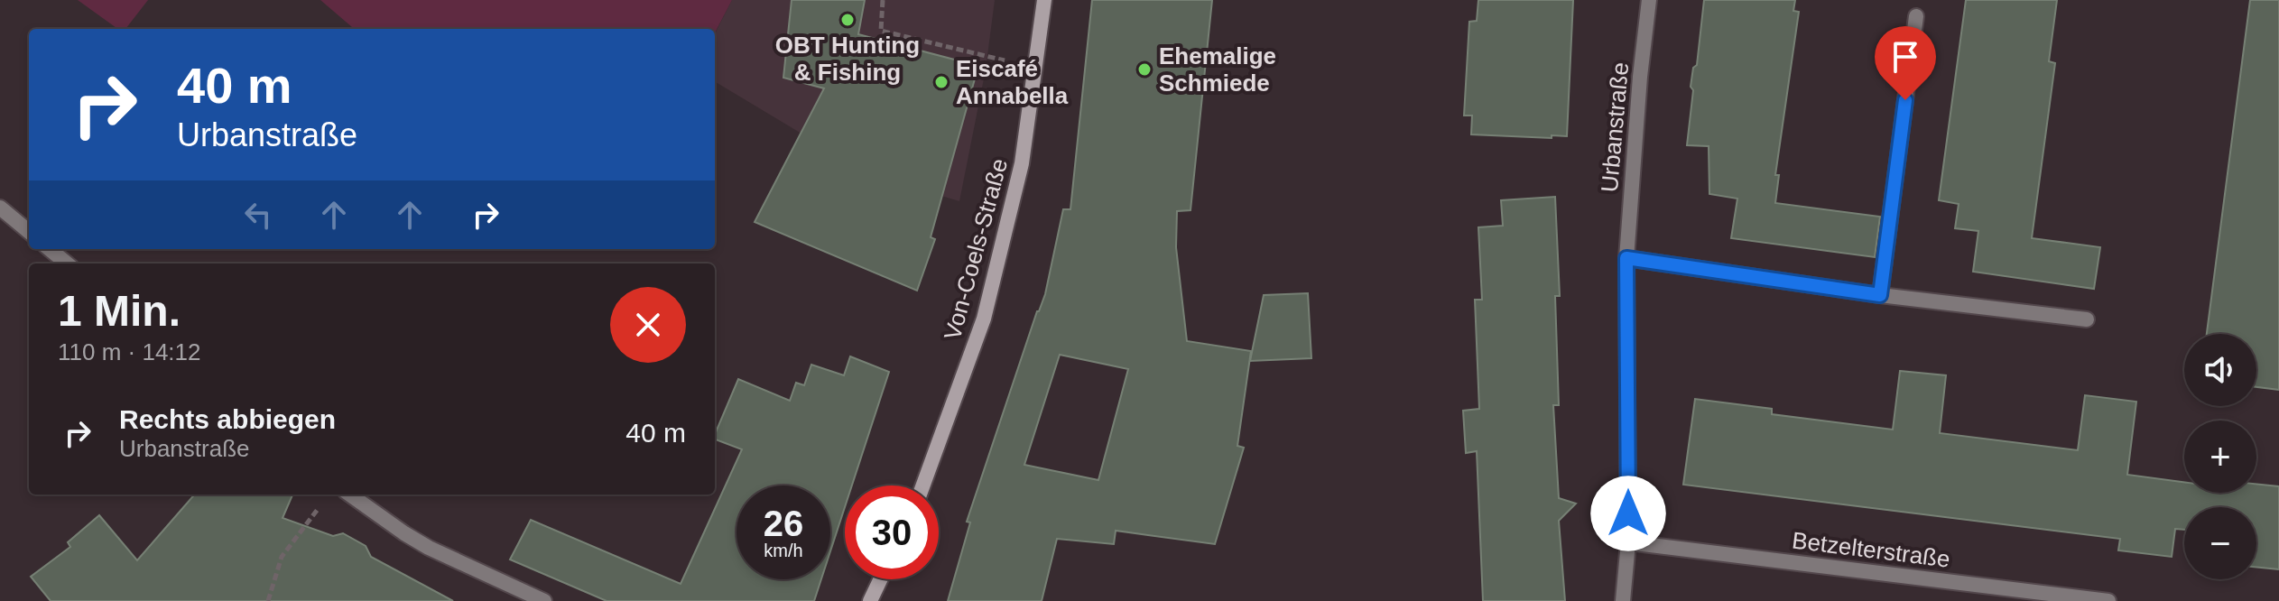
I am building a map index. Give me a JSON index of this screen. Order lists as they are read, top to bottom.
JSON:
{
  "streets": {
    "main road": ["Von-Coels-Straße"],
    "street": ["Urbanstraße", "Betzelterstraße"]
  },
  "crossings": [
    ["Urbanstraße", "Betzelterstraße"]
  ],
  "places": ["OBT Hunting & Fishing", "Ehemalige Schmiede", "Eiscafé Annabella"],
  "page": {
    "turn": ["40 m", "Urbanstraße"],
    "heading": ["1 Min.", "110 m · 14:12"],
    "map_buttons": ["+", "−"],
    "list": [
      {
        "name": "Rechts abbiegen",
        "note": "Urbanstraße",
        "value": "40 m"
      }
    ],
    "speed": "26 km/h",
    "limit": "30"
  }
}
